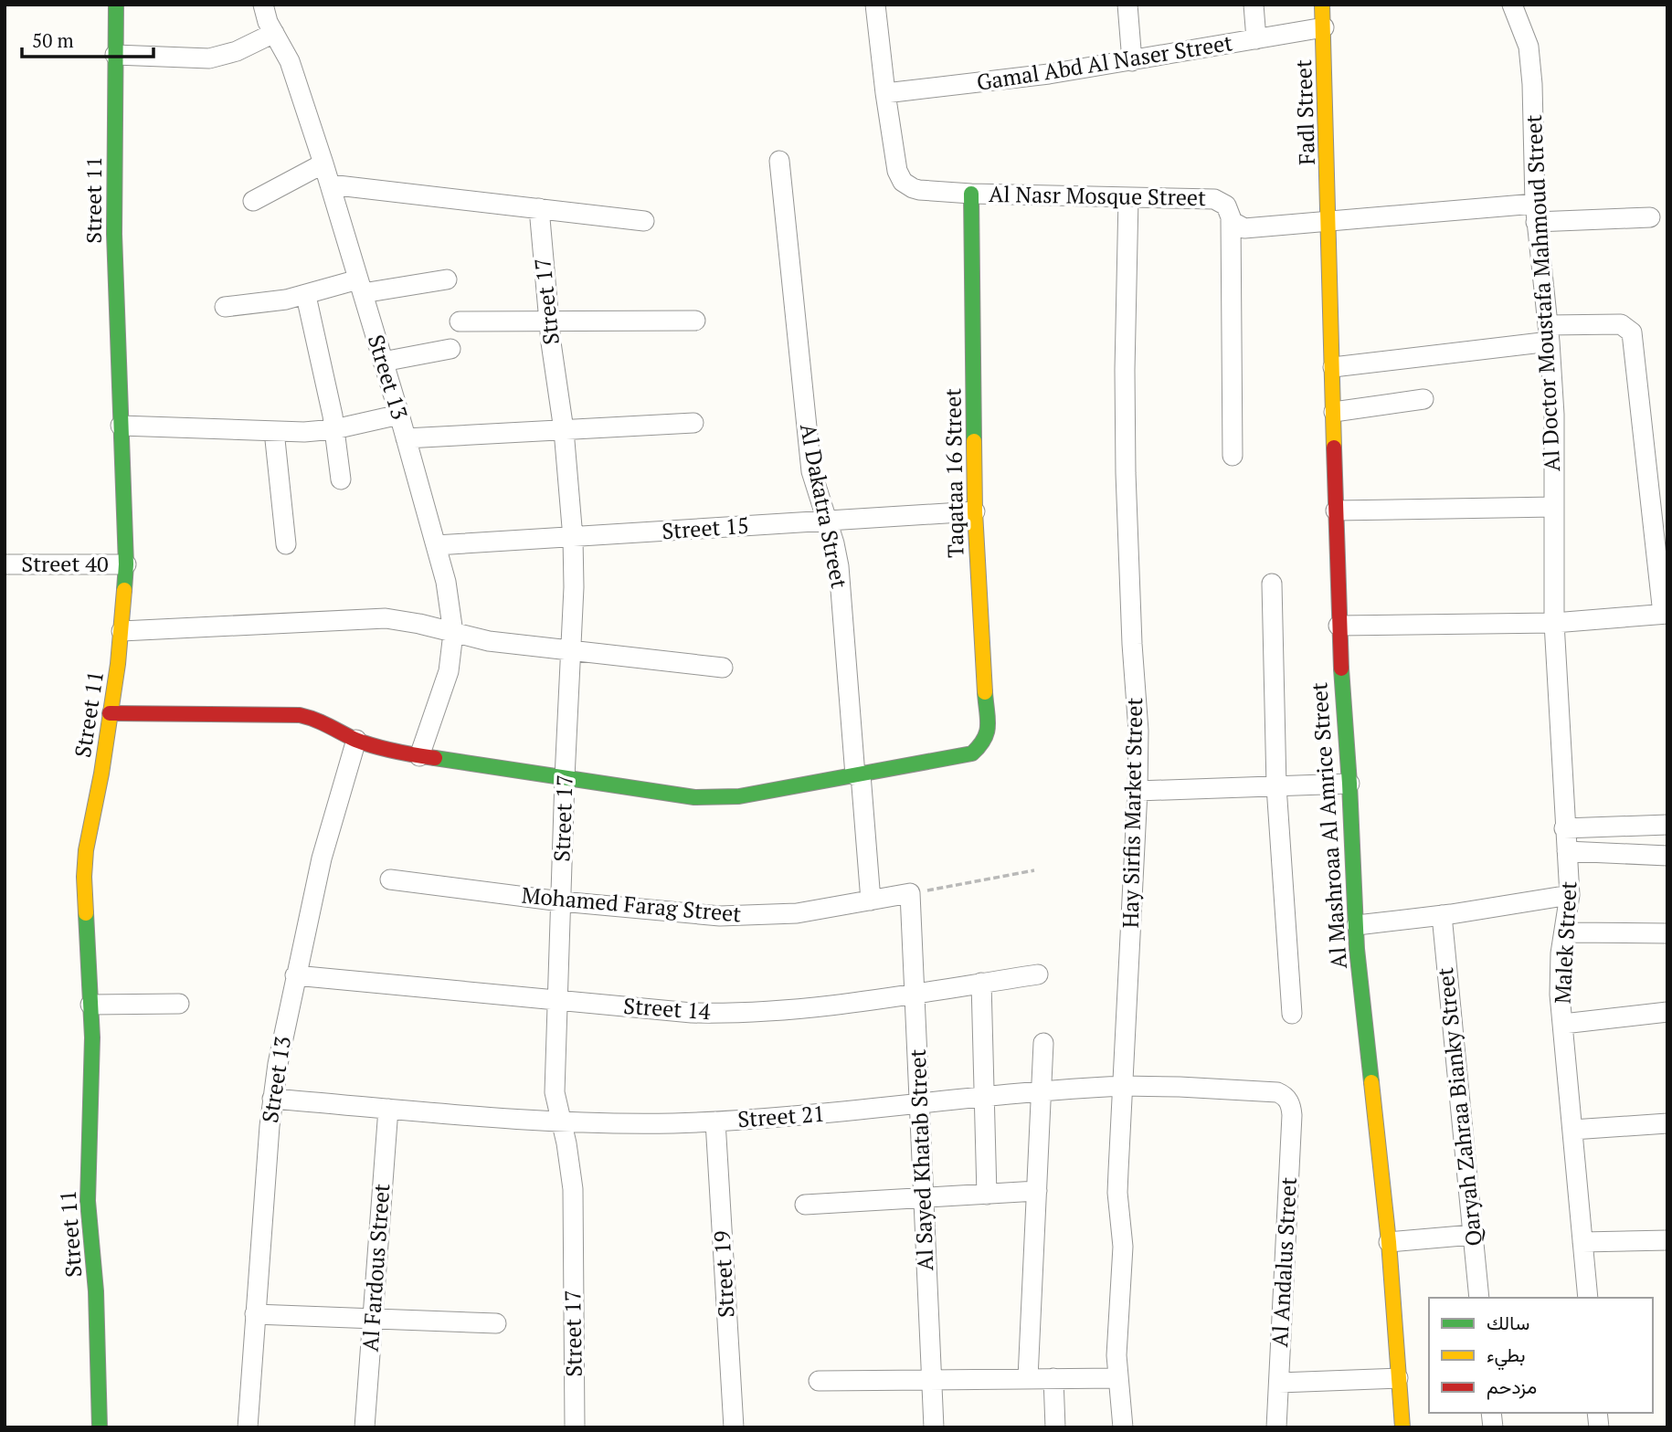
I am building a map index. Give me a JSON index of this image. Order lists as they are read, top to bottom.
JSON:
{
  "streets": {
    "street": [
      "Gamal Abd Al Naser Street",
      "Fadl Street",
      "Al Nasr Mosque Street",
      "Street 11",
      "Al Doctor Moustafa Mahmoud Street",
      "Street 17",
      "Street 13",
      "Taqataa 16 Street",
      "Al Dakatra Street",
      "Street 15",
      "Street 40",
      "Hay Sirfis Market Street",
      "Al Mashroaa Al Amrice Street",
      "Mohamed Farag Street",
      "Malek Street",
      "Street 14",
      "Qaryah Zahraa Bianky Street",
      "Street 21",
      "Al Sayed Khatab Street",
      "Al Andalus Street",
      "Al Fardous Street",
      "Street 19"
    ]
  },
  "crossings": [
    ["Gamal Abd Al Naser Street", "Fadl Street"],
    ["Gamal Abd Al Naser Street", "Al Nasr Mosque Street"],
    ["Fadl Street", "Al Nasr Mosque Street"],
    ["Fadl Street", "Al Mashroaa Al Amrice Street"],
    ["Al Nasr Mosque Street", "Al Doctor Moustafa Mahmoud Street"],
    ["Al Nasr Mosque Street", "Taqataa 16 Street"],
    ["Al Nasr Mosque Street", "Hay Sirfis Market Street"],
    ["Al Nasr Mosque Street", "Al Mashroaa Al Amrice Street"],
    ["Street 11", "Street 40"],
    ["Al Doctor Moustafa Mahmoud Street", "Malek Street"],
    ["Street 17", "Street 15"],
    ["Street 17", "Mohamed Farag Street"],
    ["Street 17", "Street 14"],
    ["Street 17", "Street 21"],
    ["Street 13", "Street 15"],
    ["Street 13", "Street 14"],
    ["Street 13", "Street 21"],
    ["Taqataa 16 Street", "Al Dakatra Street"],
    ["Taqataa 16 Street", "Street 15"],
    ["Al Dakatra Street", "Street 15"],
    ["Al Dakatra Street", "Mohamed Farag Street"],
    ["Hay Sirfis Market Street", "Street 21"],
    ["Mohamed Farag Street", "Al Sayed Khatab Street"],
    ["Street 14", "Al Sayed Khatab Street"],
    ["Street 21", "Al Sayed Khatab Street"],
    ["Street 21", "Al Andalus Street"],
    ["Street 21", "Al Fardous Street"],
    ["Street 21", "Street 19"]
  ],
  "legend": ["سالك", "بطيء", "مزدحم"],
  "scale_bar": "50 m"
}
